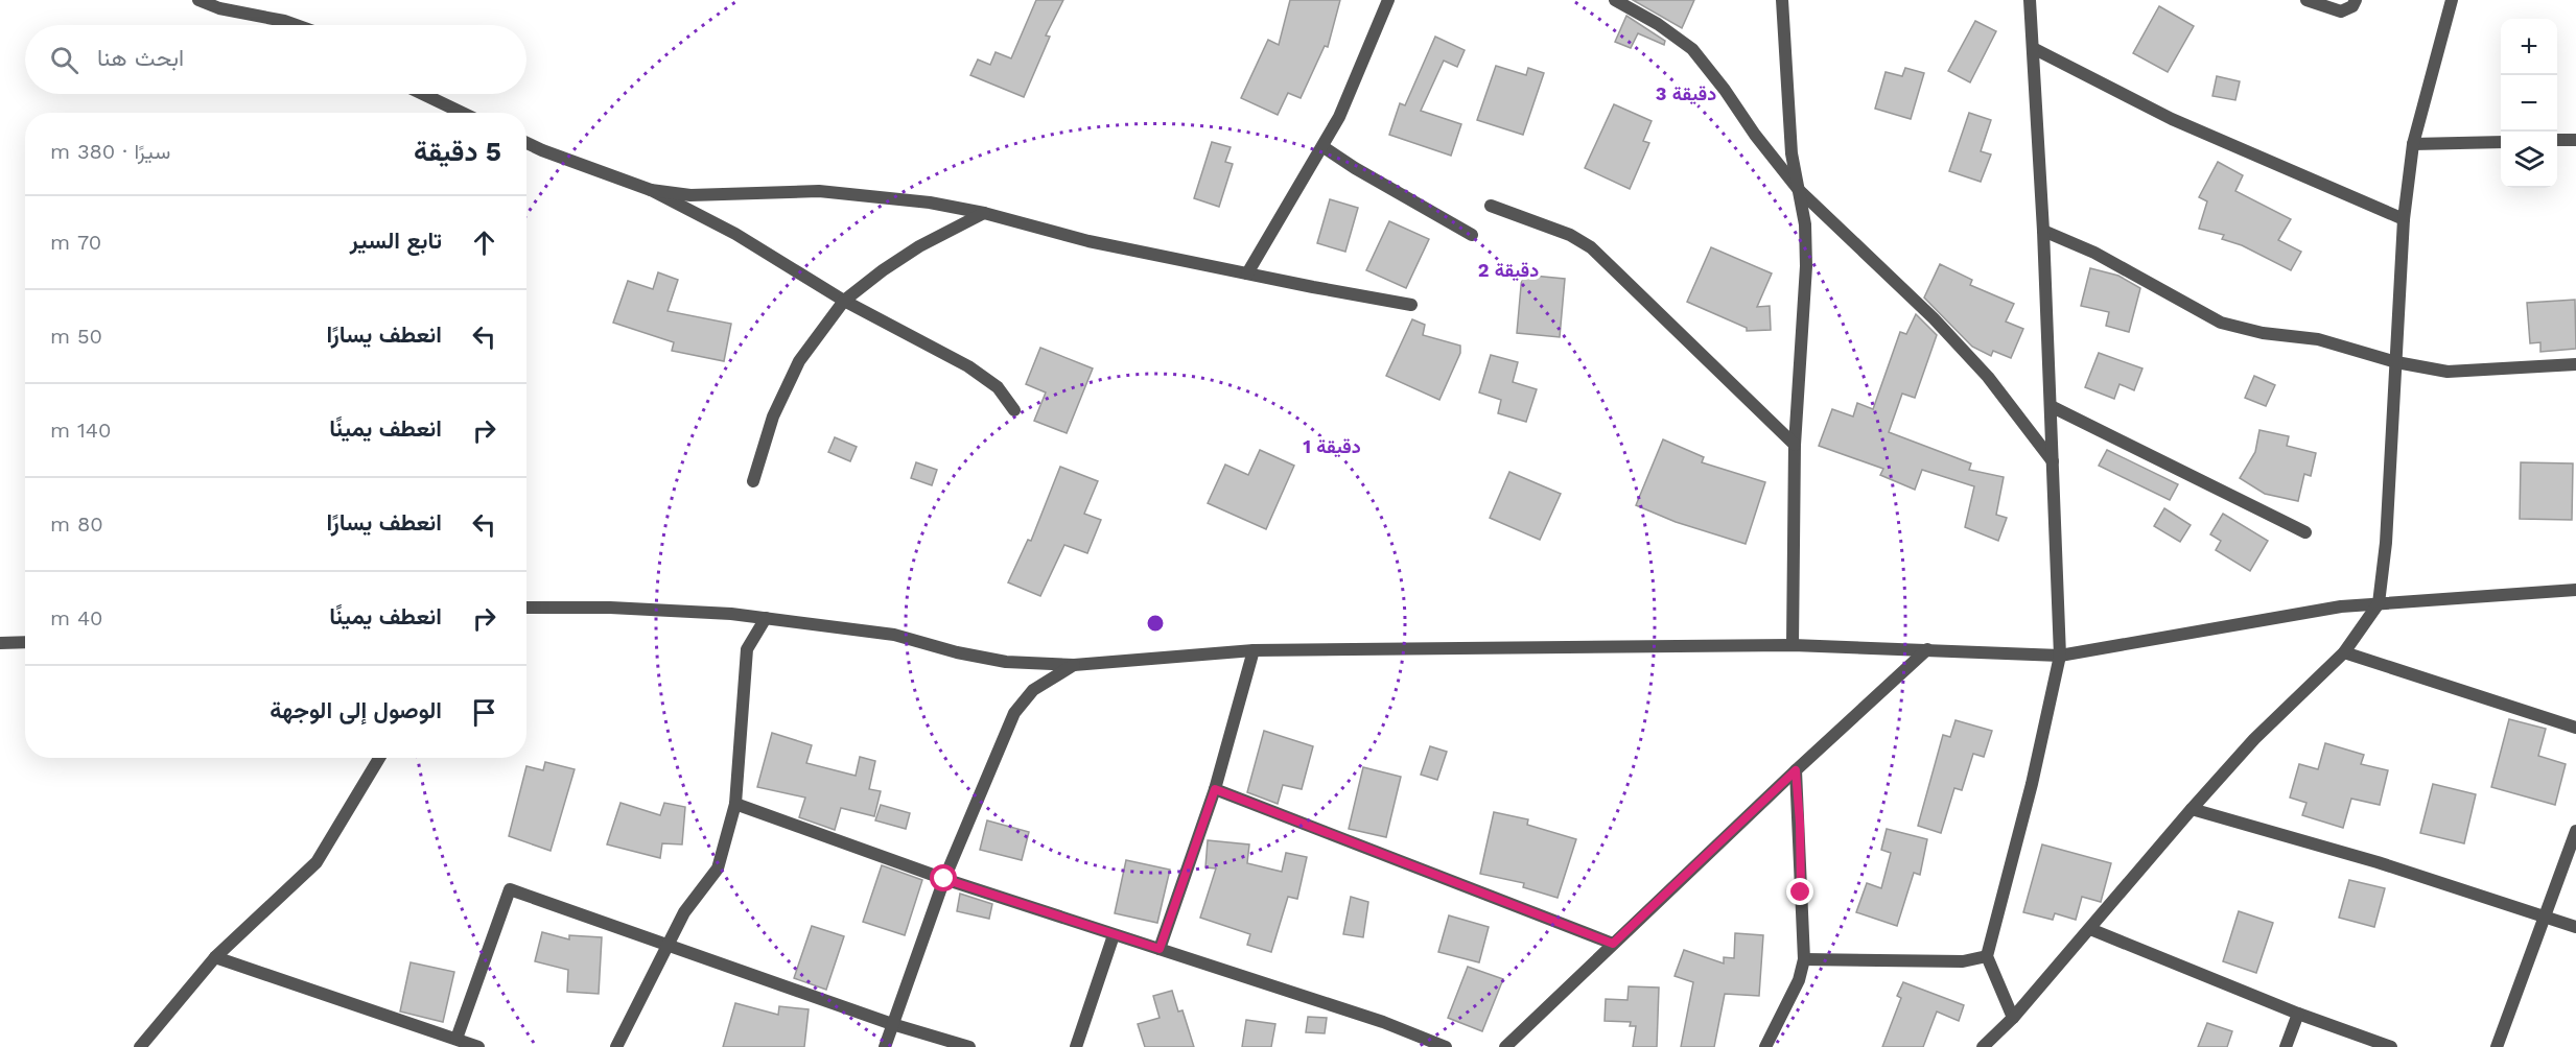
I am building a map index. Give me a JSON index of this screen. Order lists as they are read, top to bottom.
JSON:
{
  "page": {
    "map_buttons": ["+", "−"],
    "search": "ابحث هنا",
    "heading": ["5 دقيقة", "سيرًا · 380 m"],
    "list": [
      ["تابع السير", "70 m"],
      ["انعطف يسارًا", "50 m"],
      ["انعطف يمينًا", "140 m"],
      ["انعطف يسارًا", "80 m"],
      ["انعطف يمينًا", "40 m"],
      "الوصول إلى الوجهة"
    ]
  },
  "rings": ["3 دقيقة", "2 دقيقة", "1 دقيقة"]
}
